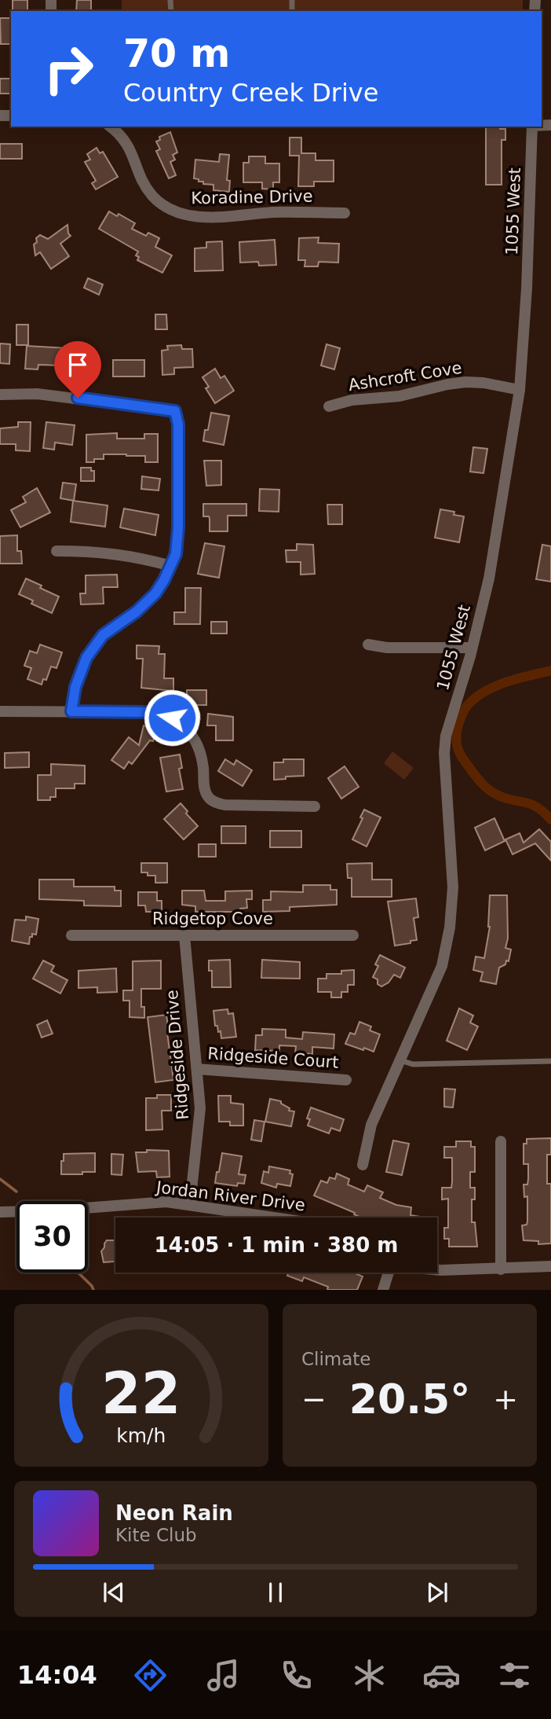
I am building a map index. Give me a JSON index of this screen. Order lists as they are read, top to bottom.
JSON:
{
  "streets": {
    "street": [
      "Koradine Drive",
      "1055 West",
      "Ashcroft Cove",
      "Ridgetop Cove",
      "Ridgeside Drive",
      "Ridgeside Court",
      "Jordan River Drive"
    ]
  },
  "crossings": [
    ["1055 West", "Ashcroft Cove"],
    ["Ridgetop Cove", "Ridgeside Drive"],
    ["Ridgeside Drive", "Ridgeside Court"],
    ["Ridgeside Drive", "Jordan River Drive"]
  ],
  "page": {
    "turn": ["70 m", "Country Creek Drive"],
    "limit": "30",
    "trip": "14:05 · 1 min · 380 m",
    "tile": "Climate",
    "heat": ["−", "20.5°", "+"],
    "song": ["Neon Rain", "Kite Club"],
    "tabs": "14:04",
    "gauge": ["22", "km/h"]
  }
}
